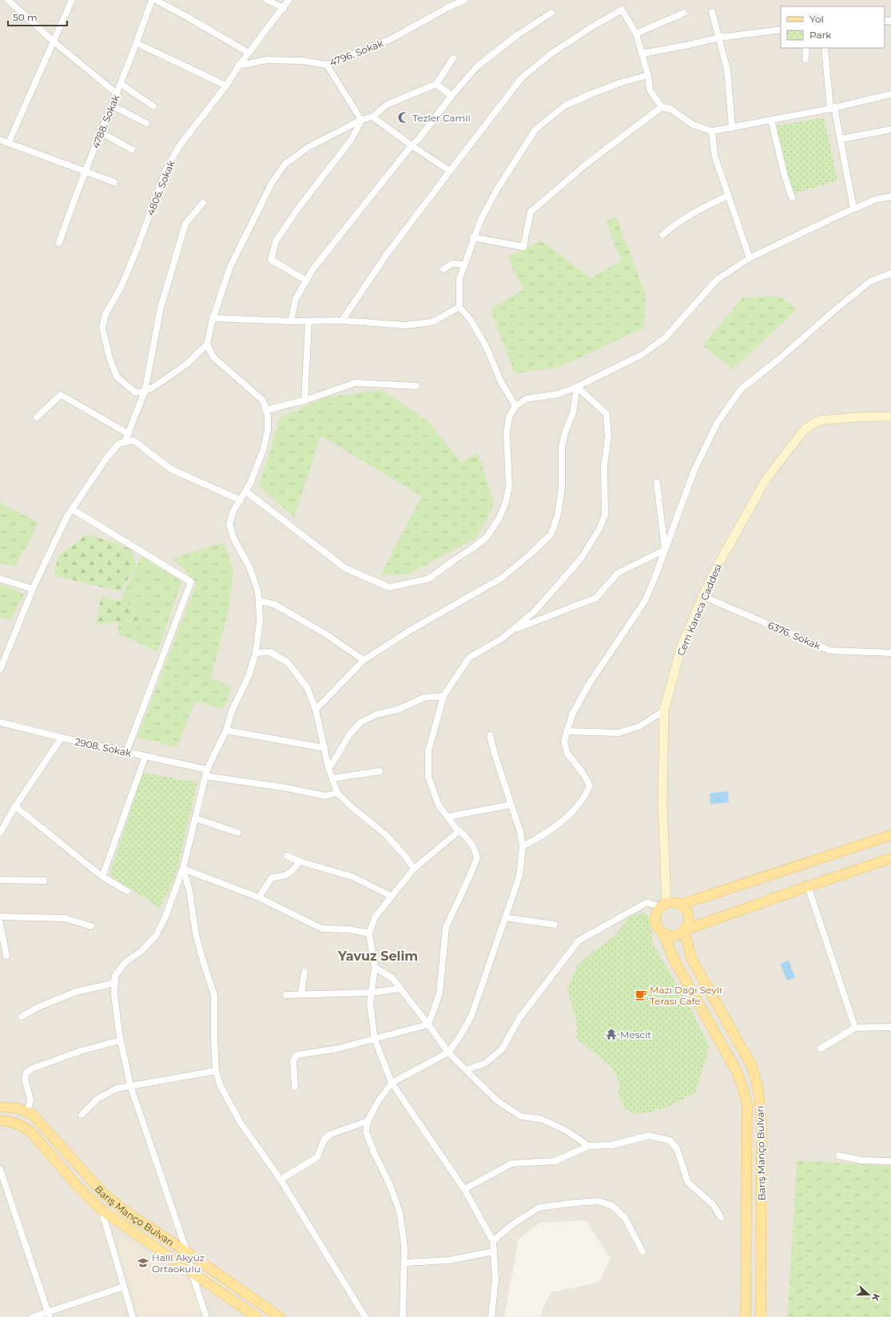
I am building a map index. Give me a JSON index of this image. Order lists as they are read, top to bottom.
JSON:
{
  "streets": {
    "main road": ["Barış Manço Bulvarı"],
    "street": [
      "4796. Sokak",
      "4788. Sokak",
      "4806. Sokak",
      "Cem Karaca Caddesi",
      "6376. Sokak",
      "2908. Sokak"
    ]
  },
  "crossings": [
    ["4796. Sokak", "4806. Sokak"],
    ["Cem Karaca Caddesi", "6376. Sokak"],
    ["Cem Karaca Caddesi", "Barış Manço Bulvarı"]
  ],
  "districts": ["Yavuz Selim"],
  "places": {
    "mosque": ["Tezler Camii"],
    "cafe": ["Mazı Dağı Seyir Terası Cafe"],
    "temple": ["Mescit"],
    "school or university": ["Halil Akyüz Ortaokulu"]
  },
  "legend": ["Yol", "Park"],
  "scale_bar": "50 m",
  "north": "right"
}
